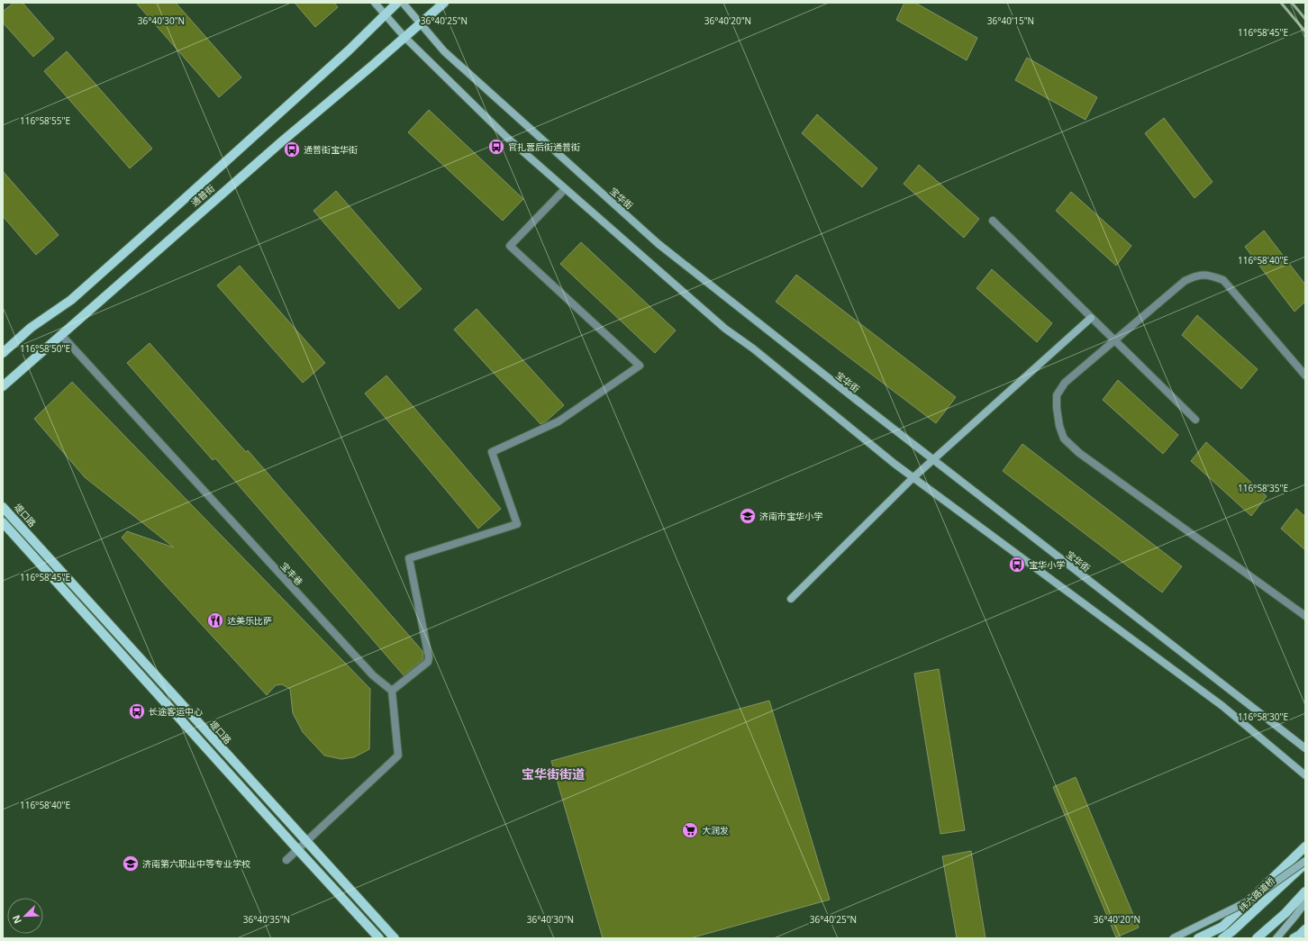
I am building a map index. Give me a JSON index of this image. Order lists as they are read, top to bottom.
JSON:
{
  "streets": {
    "main road": [
      "通普街",
      "宝华街",
      "堤口路",
      "纬六路道桥"
    ],
    "street": ["宝丰巷"]
  },
  "crossings": [
    ["通普街", "宝华街"],
    ["通普街", "宝丰巷"]
  ],
  "districts": ["宝华街街道"],
  "places": {
    "bus stop": [
      "官扎营后街通普街",
      "通普街宝华街",
      "宝华小学",
      "长途客运中心"
    ],
    "school or university": ["济南市宝华小学", "济南第六职业中等专业学校"],
    "restaurant": ["达美乐比萨"],
    "supermarket": ["大润发"]
  },
  "north": "bottom left",
  "coordinates": [
    "36°40'30\"N",
    "36°40'25\"N",
    "36°40'20\"N",
    "36°40'15\"N",
    "116°58'45\"E",
    "116°58'55\"E",
    "116°58'40\"E",
    "116°58'50\"E",
    "116°58'35\"E",
    "116°58'30\"E",
    "36°40'35\"N"
  ]
}
